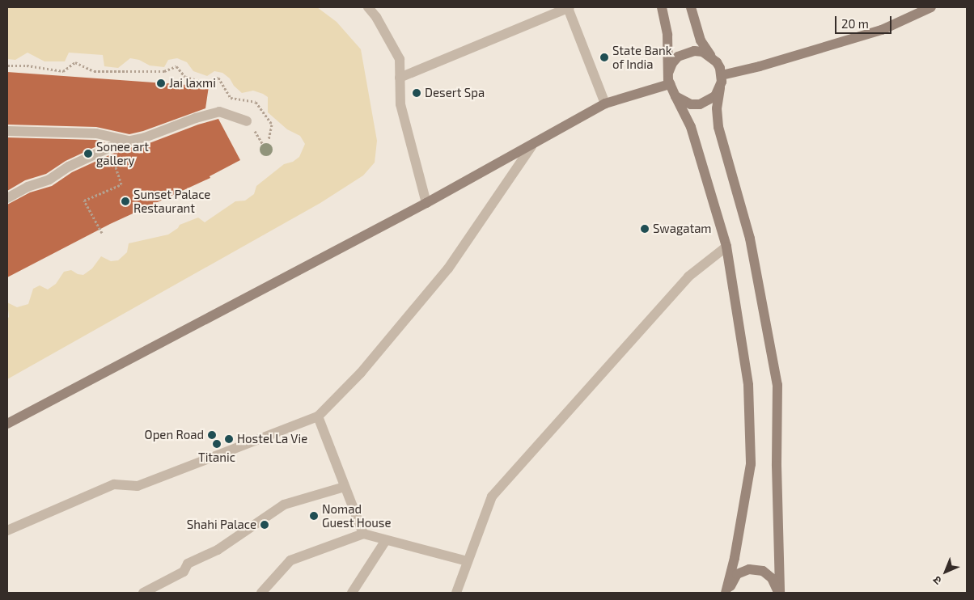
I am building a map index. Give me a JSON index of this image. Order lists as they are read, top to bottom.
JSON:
{
  "places": [
    "State Bank of India",
    "Jai laxmi",
    "Desert Spa",
    "Sonee art gallery",
    "Sunset Palace Restaurant",
    "Swagatam",
    "Open Road",
    "Hostel La Vie",
    "Titanic",
    "Nomad Guest House",
    "Shahi Palace"
  ],
  "scale_bar": "20 m",
  "north": "bottom left"
}
